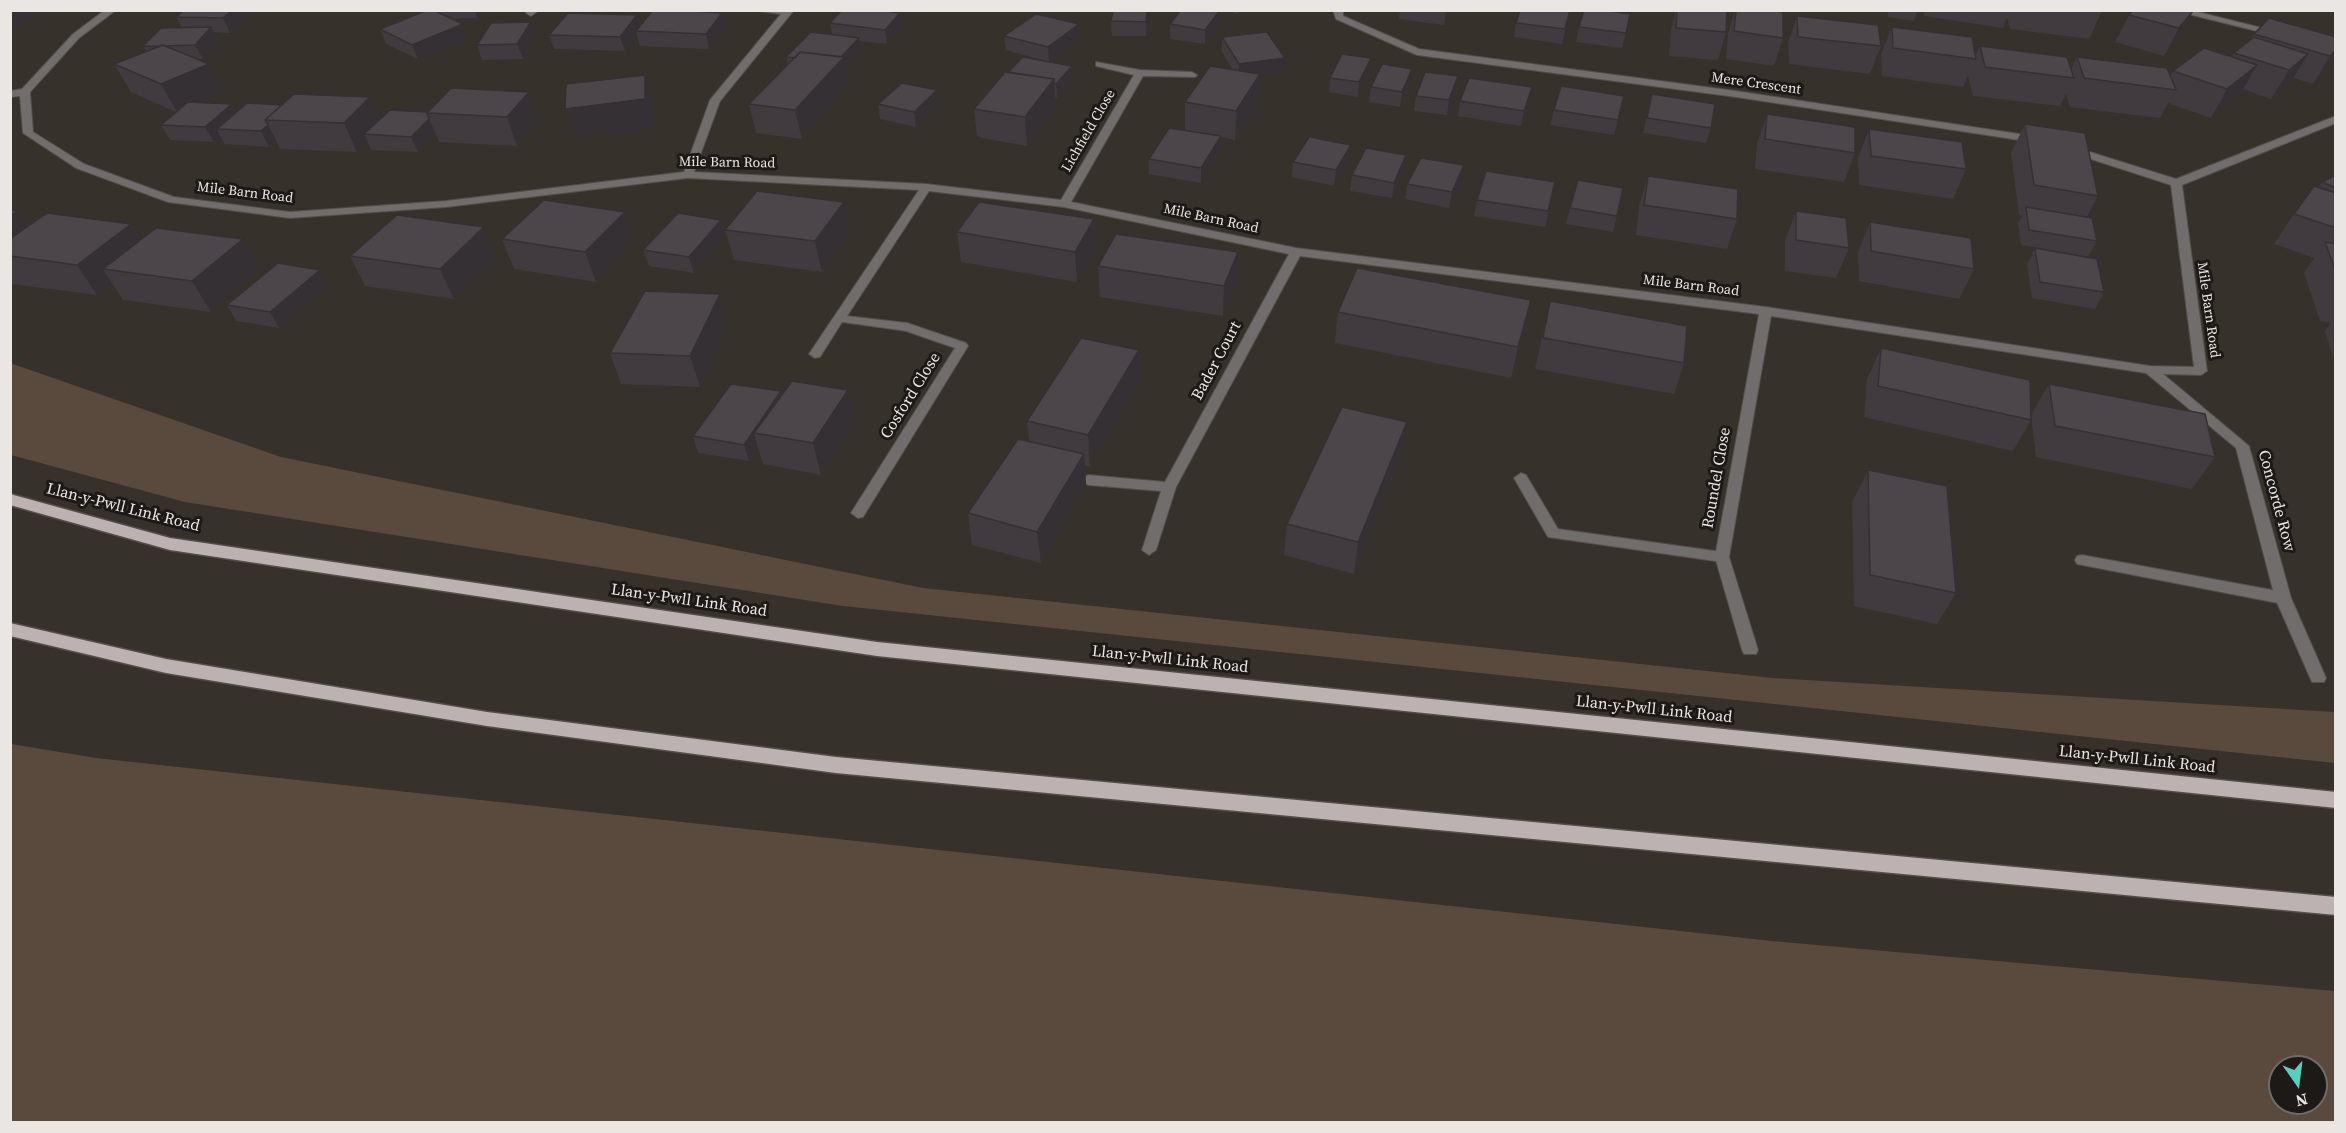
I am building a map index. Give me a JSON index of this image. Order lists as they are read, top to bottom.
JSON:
{
  "streets": {
    "highway": ["Llan-y-Pwll Link Road"],
    "street": [
      "Mere Crescent",
      "Lichfield Close",
      "Mile Barn Road",
      "Bader Court",
      "Cosford Close",
      "Roundel Close",
      "Concorde Row"
    ]
  },
  "crossings": [
    ["Mere Crescent", "Mile Barn Road"],
    ["Lichfield Close", "Mile Barn Road"],
    ["Mile Barn Road", "Bader Court"],
    ["Mile Barn Road", "Roundel Close"],
    ["Mile Barn Road", "Concorde Row"]
  ],
  "north": "bottom"
}
